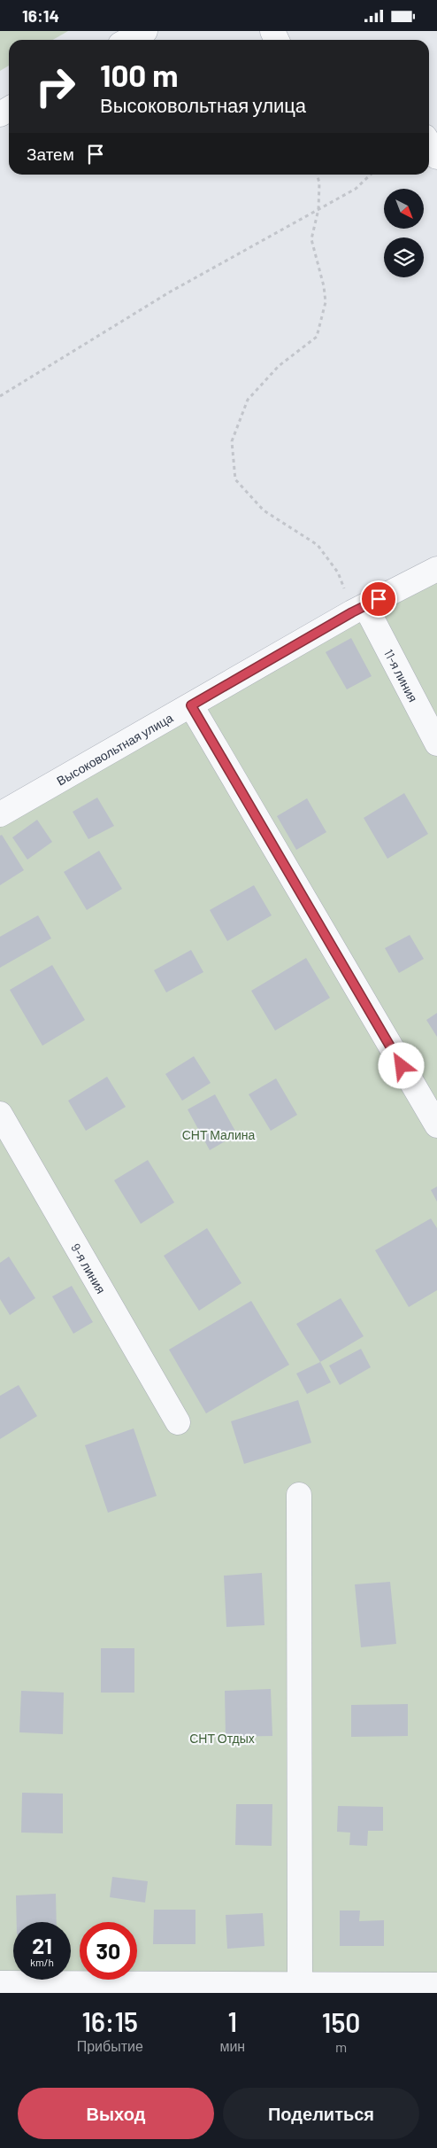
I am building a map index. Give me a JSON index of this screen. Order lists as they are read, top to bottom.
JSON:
{
  "streets": {
    "street": ["11-я линия", "Высоковольтная улица", "9-я линия"]
  },
  "crossings": [
    ["11-я линия", "Высоковольтная улица"]
  ],
  "parks": ["СНТ Малина", "СНТ Отдых"],
  "north": "bottom right",
  "page": {
    "status": "16:14",
    "turn": ["100 m", "Высоковольтная улица"],
    "then": "Затем",
    "speed": "21 km/h",
    "limit": "30",
    "eta": [
      "16:15",
      "Прибытие",
      "1",
      "мин",
      "150",
      "m"
    ],
    "buttons": ["Выход", "Поделиться"]
  }
}
